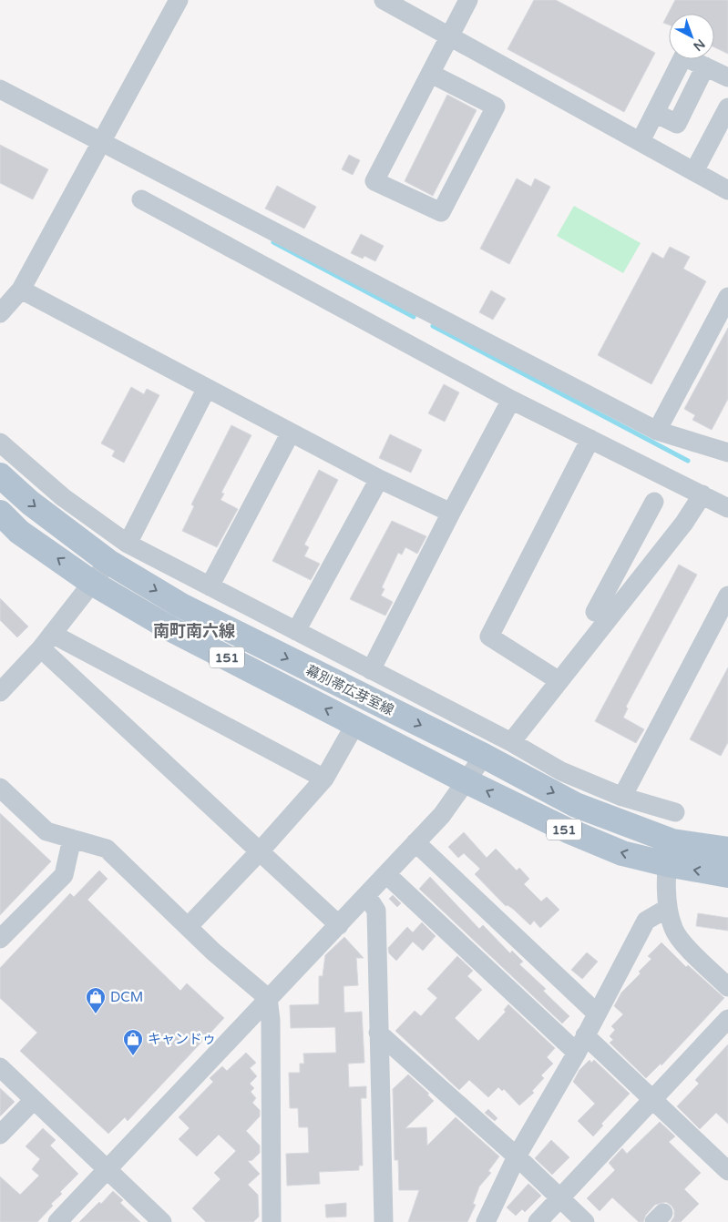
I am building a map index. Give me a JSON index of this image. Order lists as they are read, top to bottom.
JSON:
{
  "streets": {
    "main road": ["151", "幕別帯広芽室線"]
  },
  "districts": ["南町南六線"],
  "places": {
    "shop": ["DCM", "キャンドゥ"]
  },
  "north": "bottom right"
}
